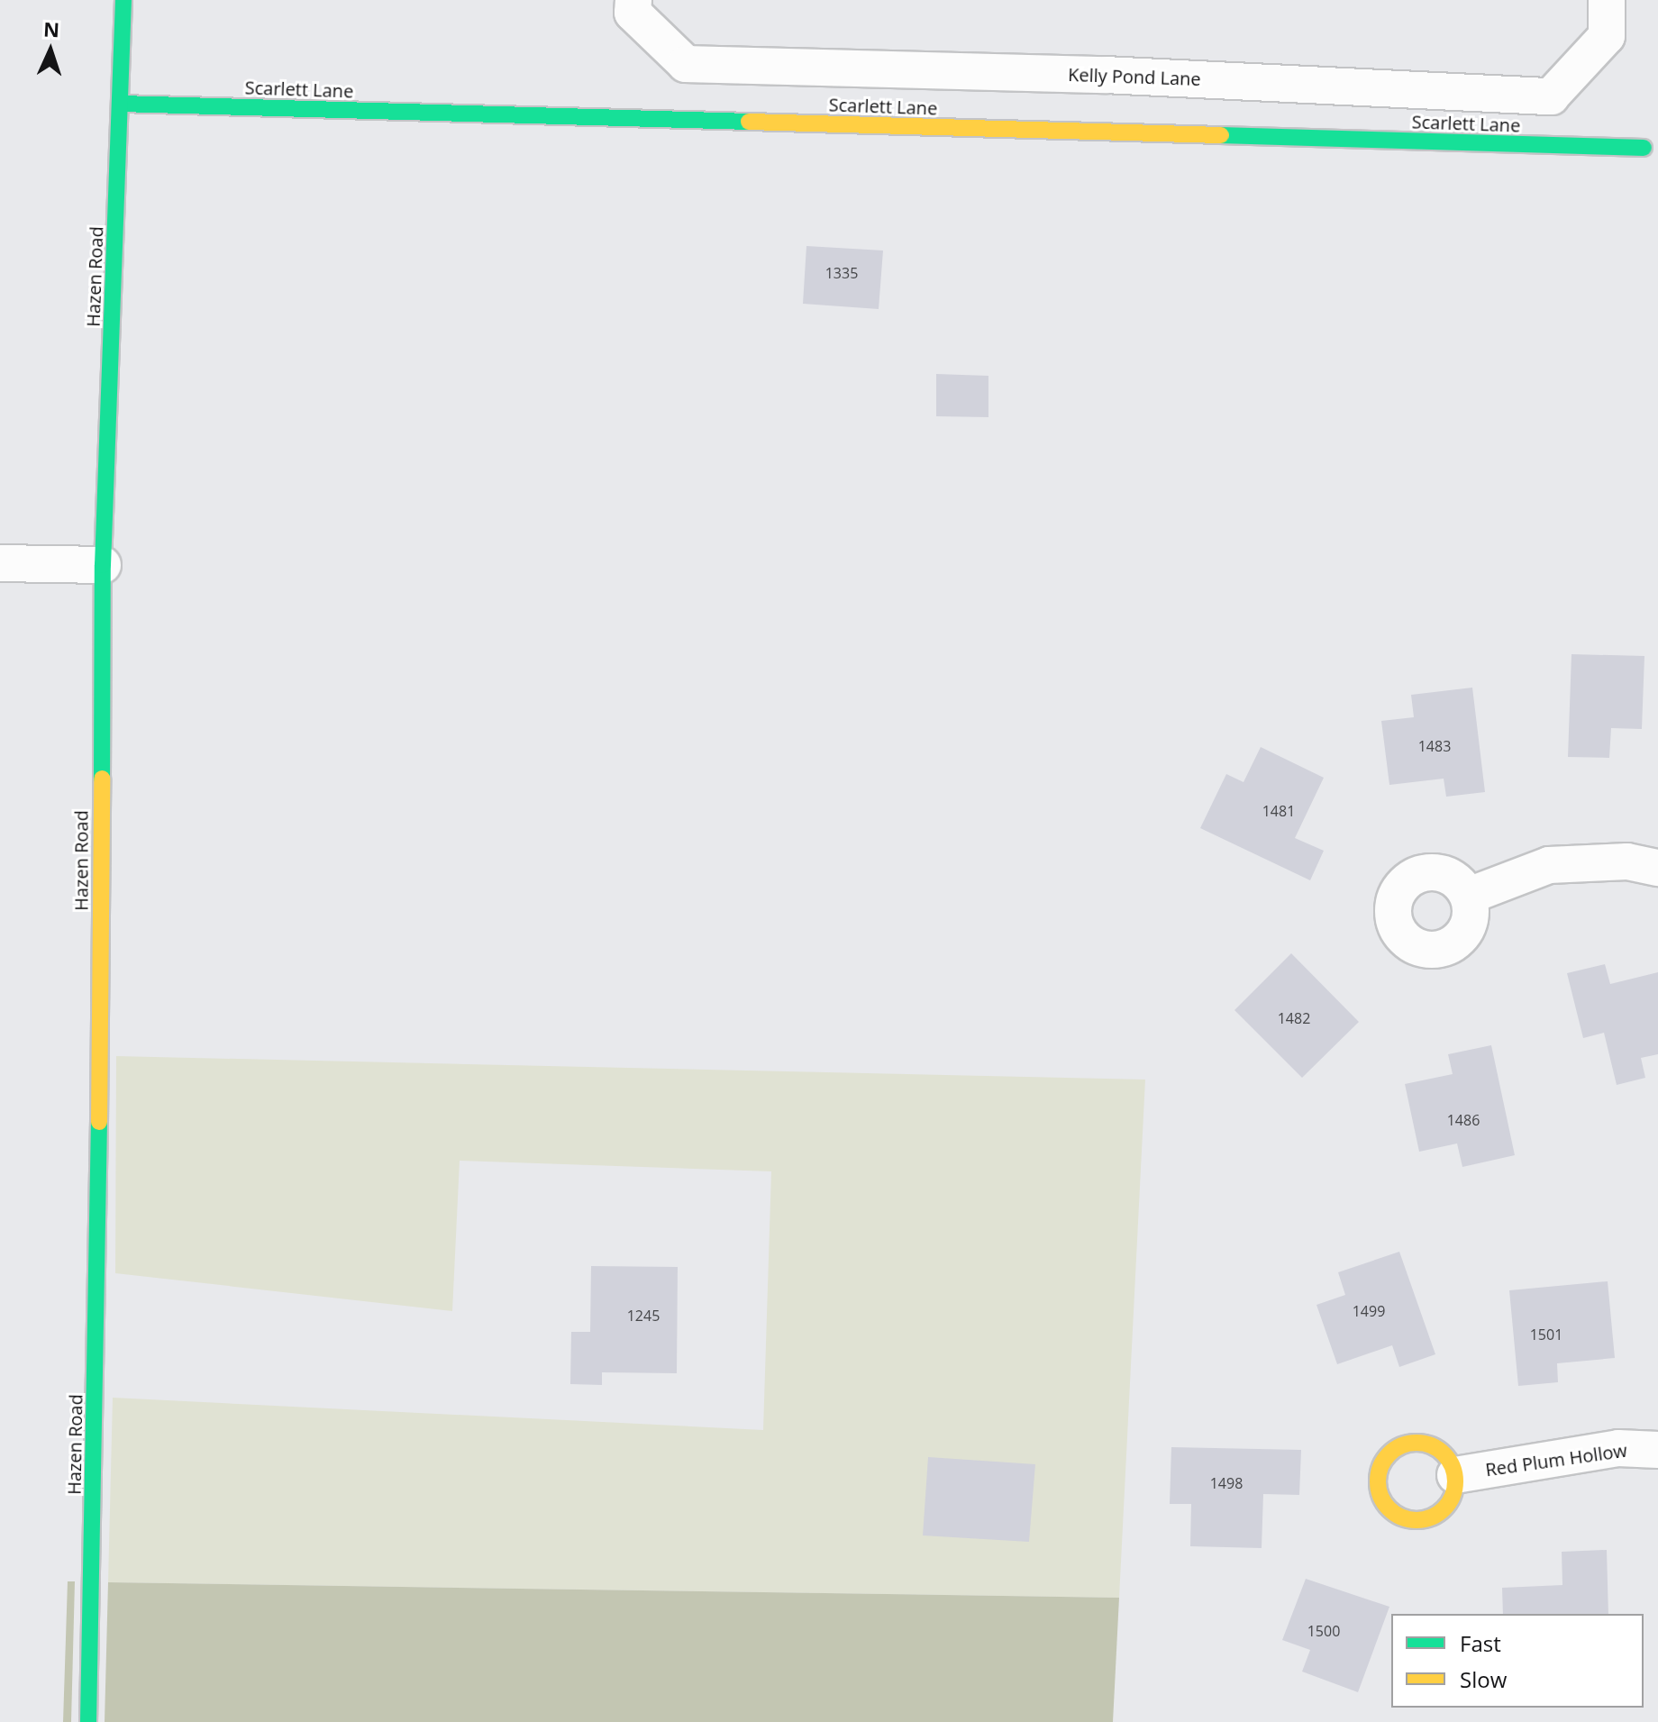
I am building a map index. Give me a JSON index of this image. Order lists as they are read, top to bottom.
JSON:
{
  "streets": {
    "street": [
      "Kelly Pond Lane",
      "Scarlett Lane",
      "Hazen Road",
      "Red Plum Hollow"
    ]
  },
  "crossings": [
    ["Scarlett Lane", "Hazen Road"]
  ],
  "house_numbers": [
    "1335",
    "1483",
    "1481",
    "1482",
    "1486",
    "1499",
    "1245",
    "1501",
    "1498",
    "1500"
  ],
  "legend": ["Fast", "Slow"],
  "north": "top"
}
